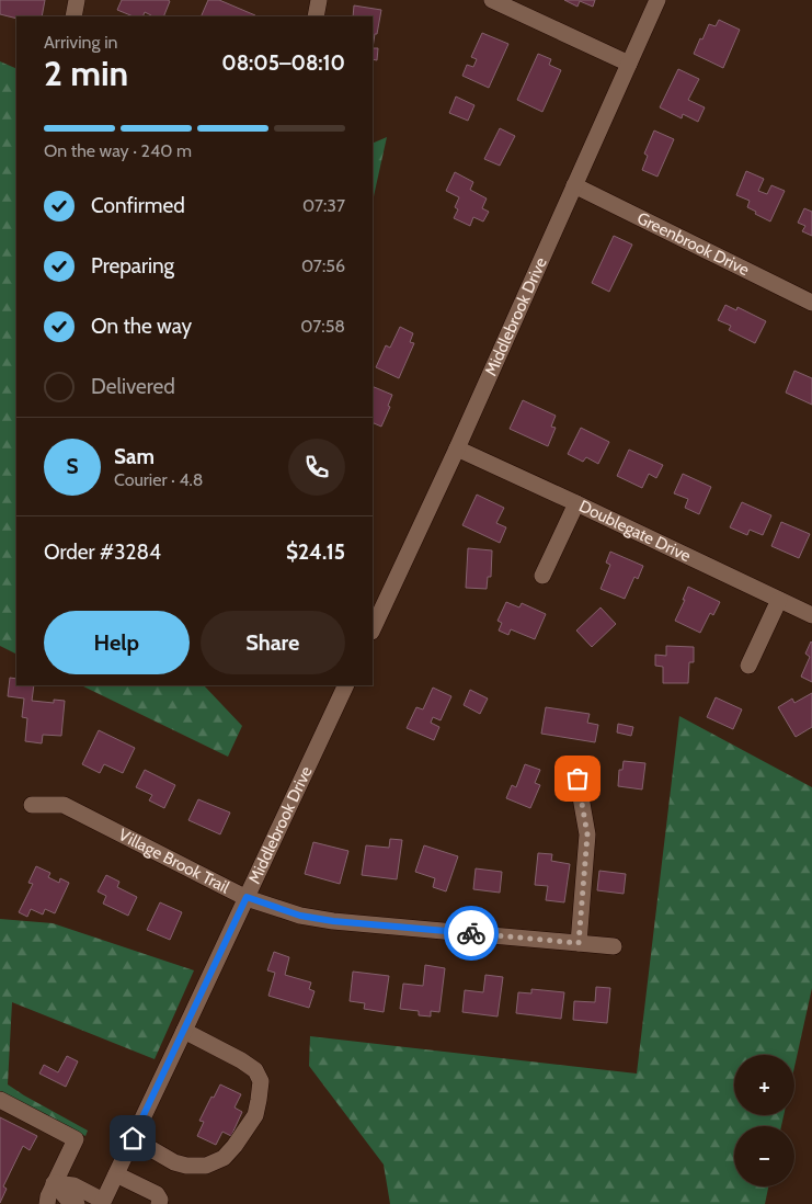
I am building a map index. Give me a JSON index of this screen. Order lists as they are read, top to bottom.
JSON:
{
  "streets": {
    "street": [
      "Greenbrook Drive",
      "Middlebrook Drive",
      "Doublegate Drive",
      "Village Brook Trail"
    ]
  },
  "crossings": [
    ["Greenbrook Drive", "Middlebrook Drive"],
    ["Middlebrook Drive", "Doublegate Drive"],
    ["Middlebrook Drive", "Village Brook Trail"]
  ],
  "page": {
    "heading": ["2 min", "Arriving in", "08:05–08:10"],
    "panel": [
      "Sam",
      "Courier · 4.8",
      "Order #3284",
      "$24.15"
    ],
    "bar": "On the way · 240 m",
    "list": [
      ["Confirmed", "07:37"],
      ["Preparing", "07:56"],
      ["On the way", "07:58"],
      "Delivered"
    ],
    "round": "S",
    "buttons": ["Help", "Share"],
    "map_buttons": ["+", "−"]
  }
}
